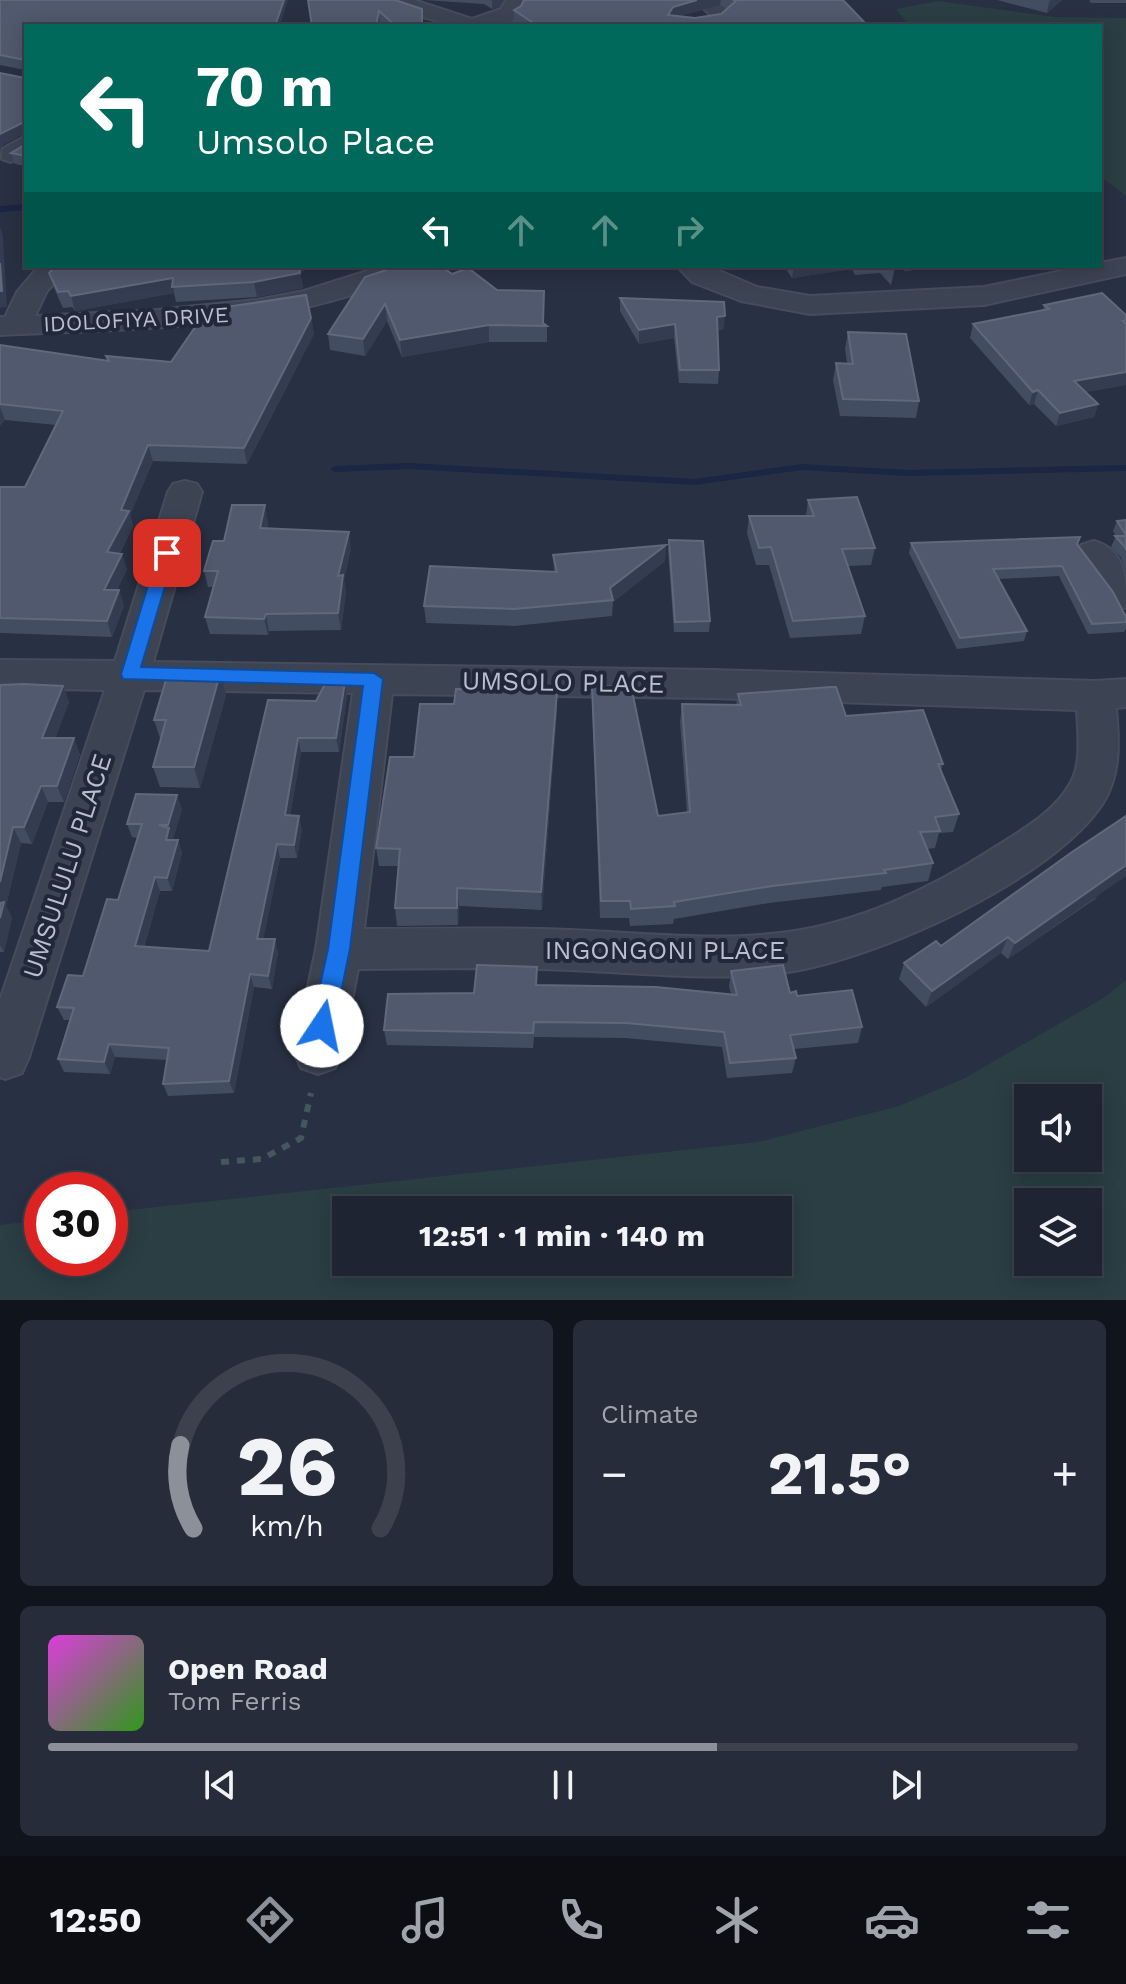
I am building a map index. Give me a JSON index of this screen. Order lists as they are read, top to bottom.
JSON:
{
  "streets": {
    "street": [
      "IDOLOFIYA DRIVE",
      "UMSOLO PLACE",
      "UMSULULU PLACE",
      "INGONGONI PLACE"
    ]
  },
  "crossings": [
    ["UMSOLO PLACE", "UMSULULU PLACE"],
    ["UMSOLO PLACE", "INGONGONI PLACE"]
  ],
  "page": {
    "turn": ["70 m", "Umsolo Place"],
    "limit": "30",
    "trip": "12:51 · 1 min · 140 m",
    "tile": "Climate",
    "heat": ["−", "21.5°", "+"],
    "song": ["Open Road", "Tom Ferris"],
    "tabs": "12:50",
    "gauge": ["26", "km/h"]
  }
}
